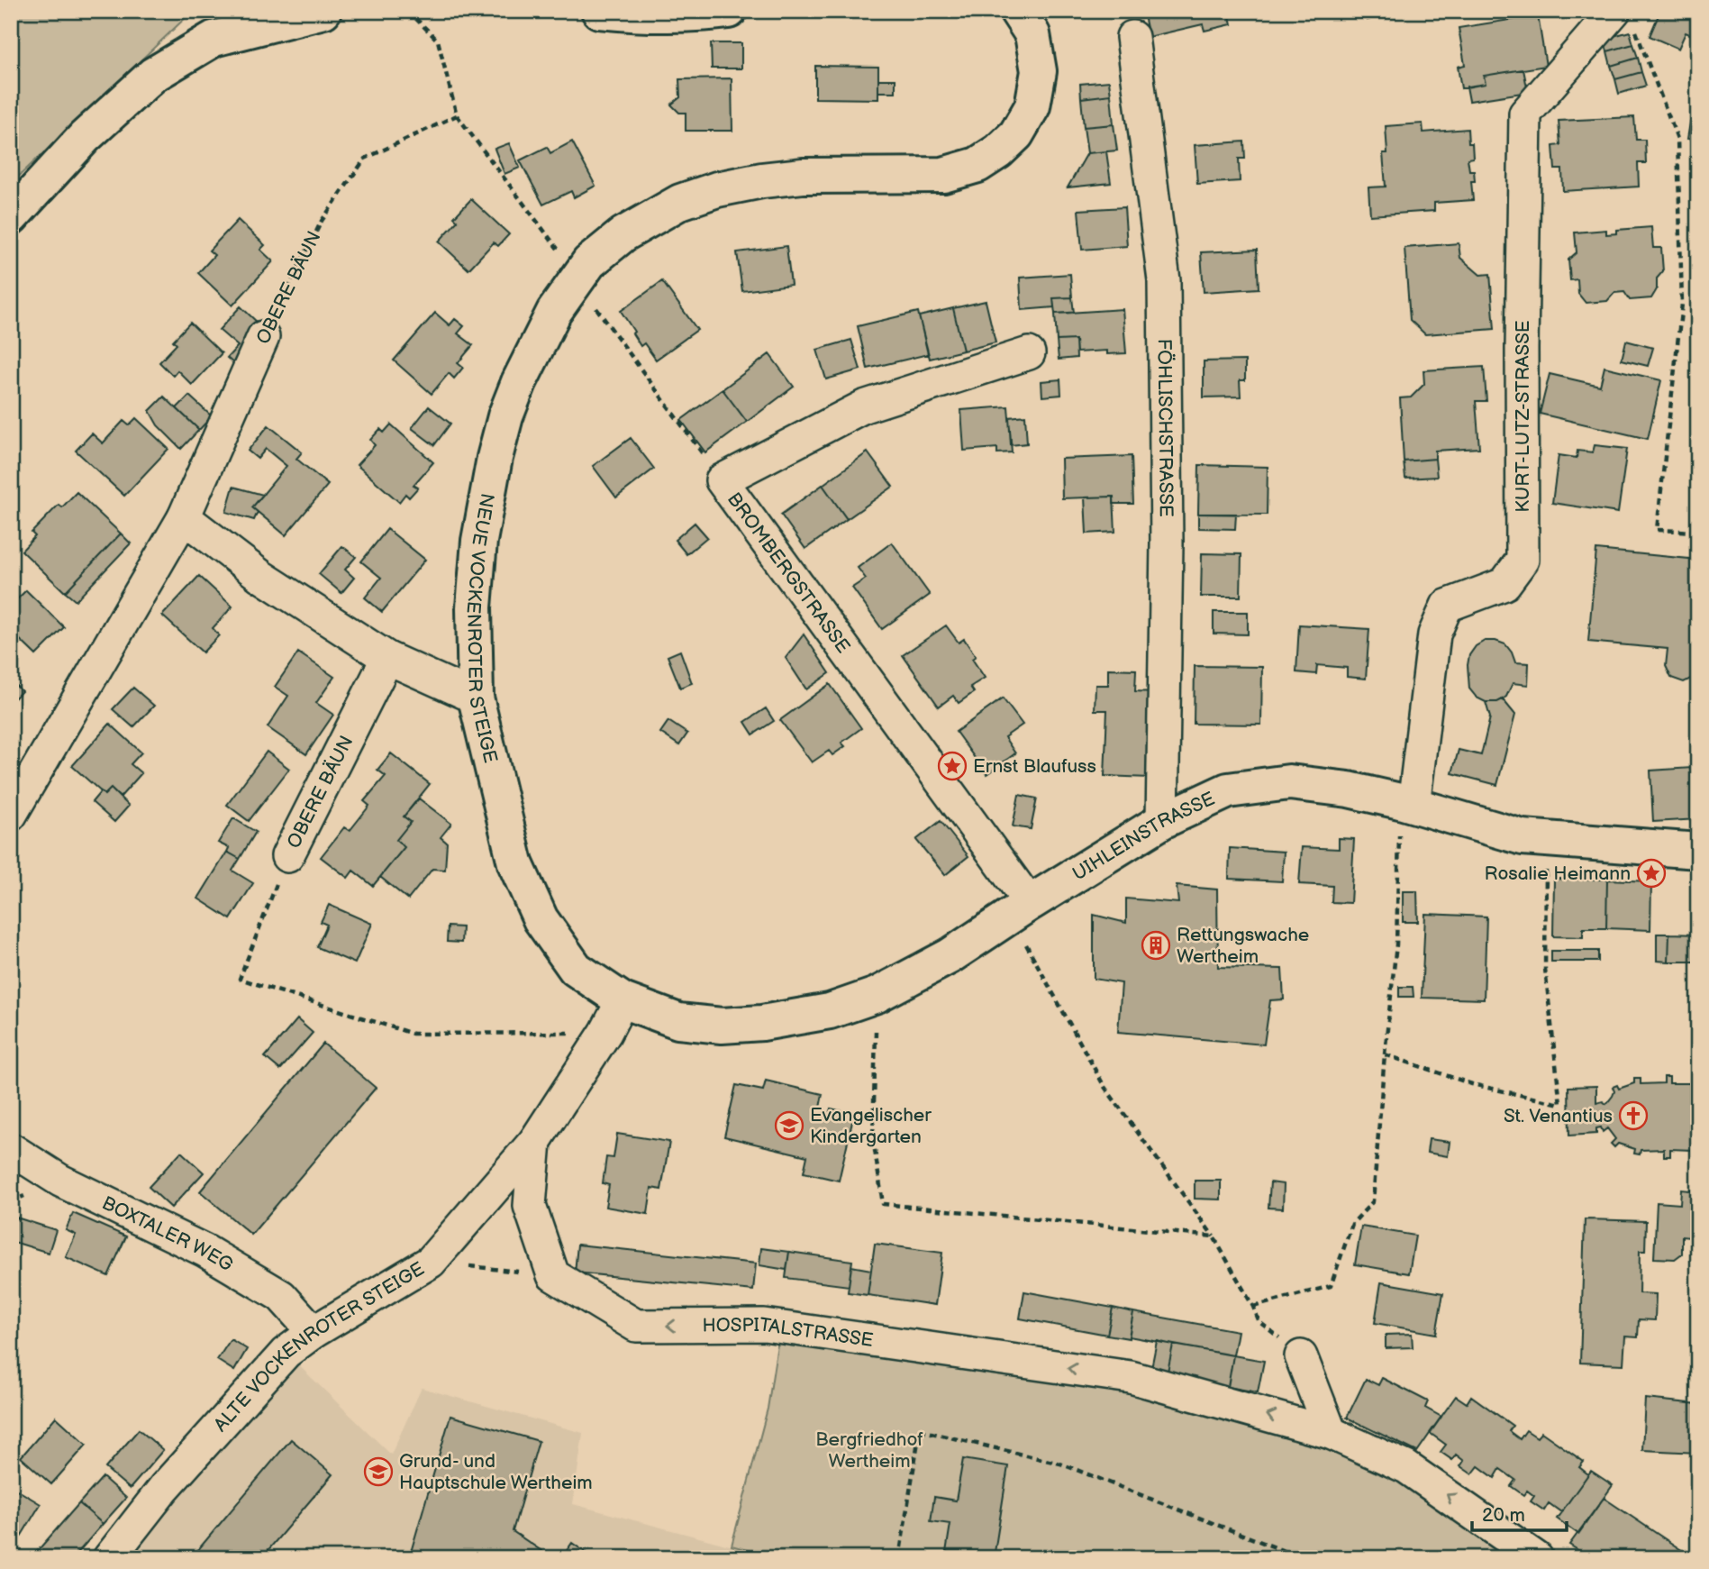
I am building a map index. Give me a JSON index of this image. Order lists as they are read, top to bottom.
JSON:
{
  "streets": {
    "main road": ["NEUE VOCKENROTER STEIGE", "UIHLEINSTRASSE"],
    "street": [
      "OBERE BÄUN",
      "KURT-LUTZ-STRASSE",
      "FÖHLISCHSTRASSE",
      "BROMBERGSTRASSE",
      "BOXTALER WEG",
      "HOSPITALSTRASSE",
      "ALTE VOCKENROTER STEIGE"
    ]
  },
  "crossings": [
    ["KURT-LUTZ-STRASSE", "UIHLEINSTRASSE"],
    ["FÖHLISCHSTRASSE", "UIHLEINSTRASSE"],
    ["BROMBERGSTRASSE", "UIHLEINSTRASSE"],
    ["NEUE VOCKENROTER STEIGE", "UIHLEINSTRASSE"],
    ["BOXTALER WEG", "ALTE VOCKENROTER STEIGE"]
  ],
  "one_way": ["HOSPITALSTRASSE"],
  "parks": ["Bergfriedhof Wertheim"],
  "places": {
    "place": ["Ernst Blaufuss", "Rosalie Heimann"],
    "building": ["Rettungswache Wertheim"],
    "church": ["St. Venantius"],
    "school or university": ["Evangelischer Kindergarten", "Grund- und Hauptschule Wertheim"]
  },
  "scale_bar": "20 m"
}
